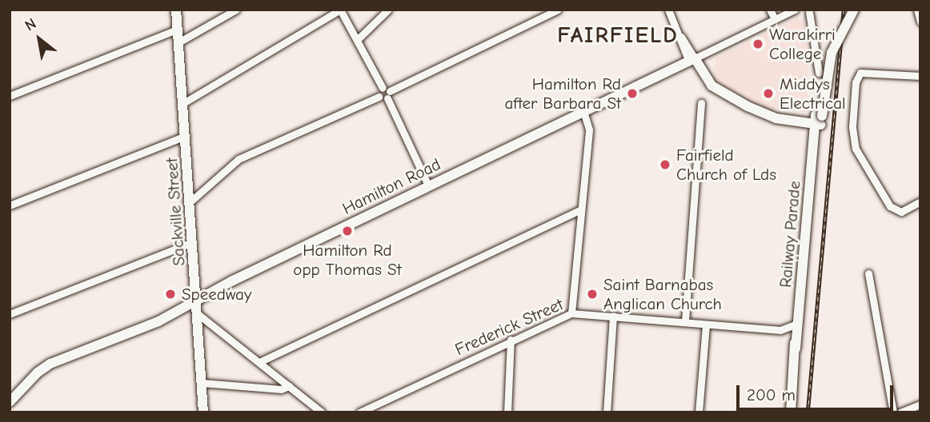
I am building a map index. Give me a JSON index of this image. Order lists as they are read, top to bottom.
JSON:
{
  "streets": {
    "main road": ["Hamilton Road", "Sackville Street", "Railway Parade"],
    "street": ["Frederick Street"]
  },
  "crossings": [
    ["Hamilton Road", "Sackville Street"],
    ["Railway Parade", "Frederick Street"]
  ],
  "districts": ["FAIRFIELD"],
  "places": [
    "Warakirri College",
    "Hamilton Rd after Barbara St",
    "Middys Electrical",
    "Fairfield Church of Lds",
    "Hamilton Rd opp Thomas St",
    "Speedway",
    "Saint Barnabas Anglican Church"
  ],
  "scale_bar": "200 m",
  "north": "top left"
}
